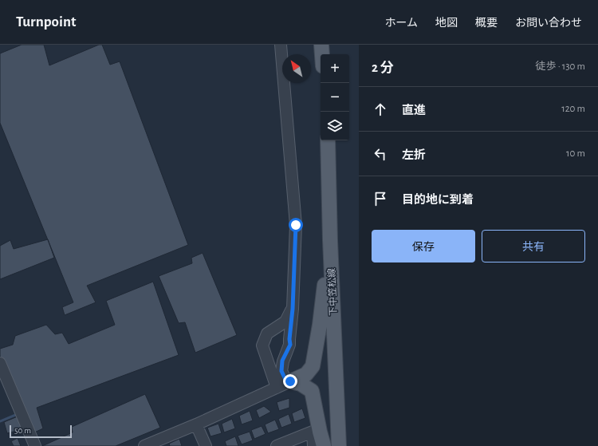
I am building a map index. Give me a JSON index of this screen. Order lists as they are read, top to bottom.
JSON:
{
  "streets": {
    "main road": ["下中笠松線"]
  },
  "scale_bar": "50 m",
  "north": "top left",
  "page": {
    "header": "Turnpoint",
    "nav": [
      "ホーム",
      "地図",
      "概要",
      "お問い合わせ"
    ],
    "heading": ["2 分", "徒歩 · 130 m"],
    "map_buttons": ["+", "−"],
    "list": [
      ["直進", "120 m"],
      ["左折", "10 m"],
      "目的地に到着"
    ],
    "buttons": ["保存", "共有"],
    "scale": "50 m"
  }
}
